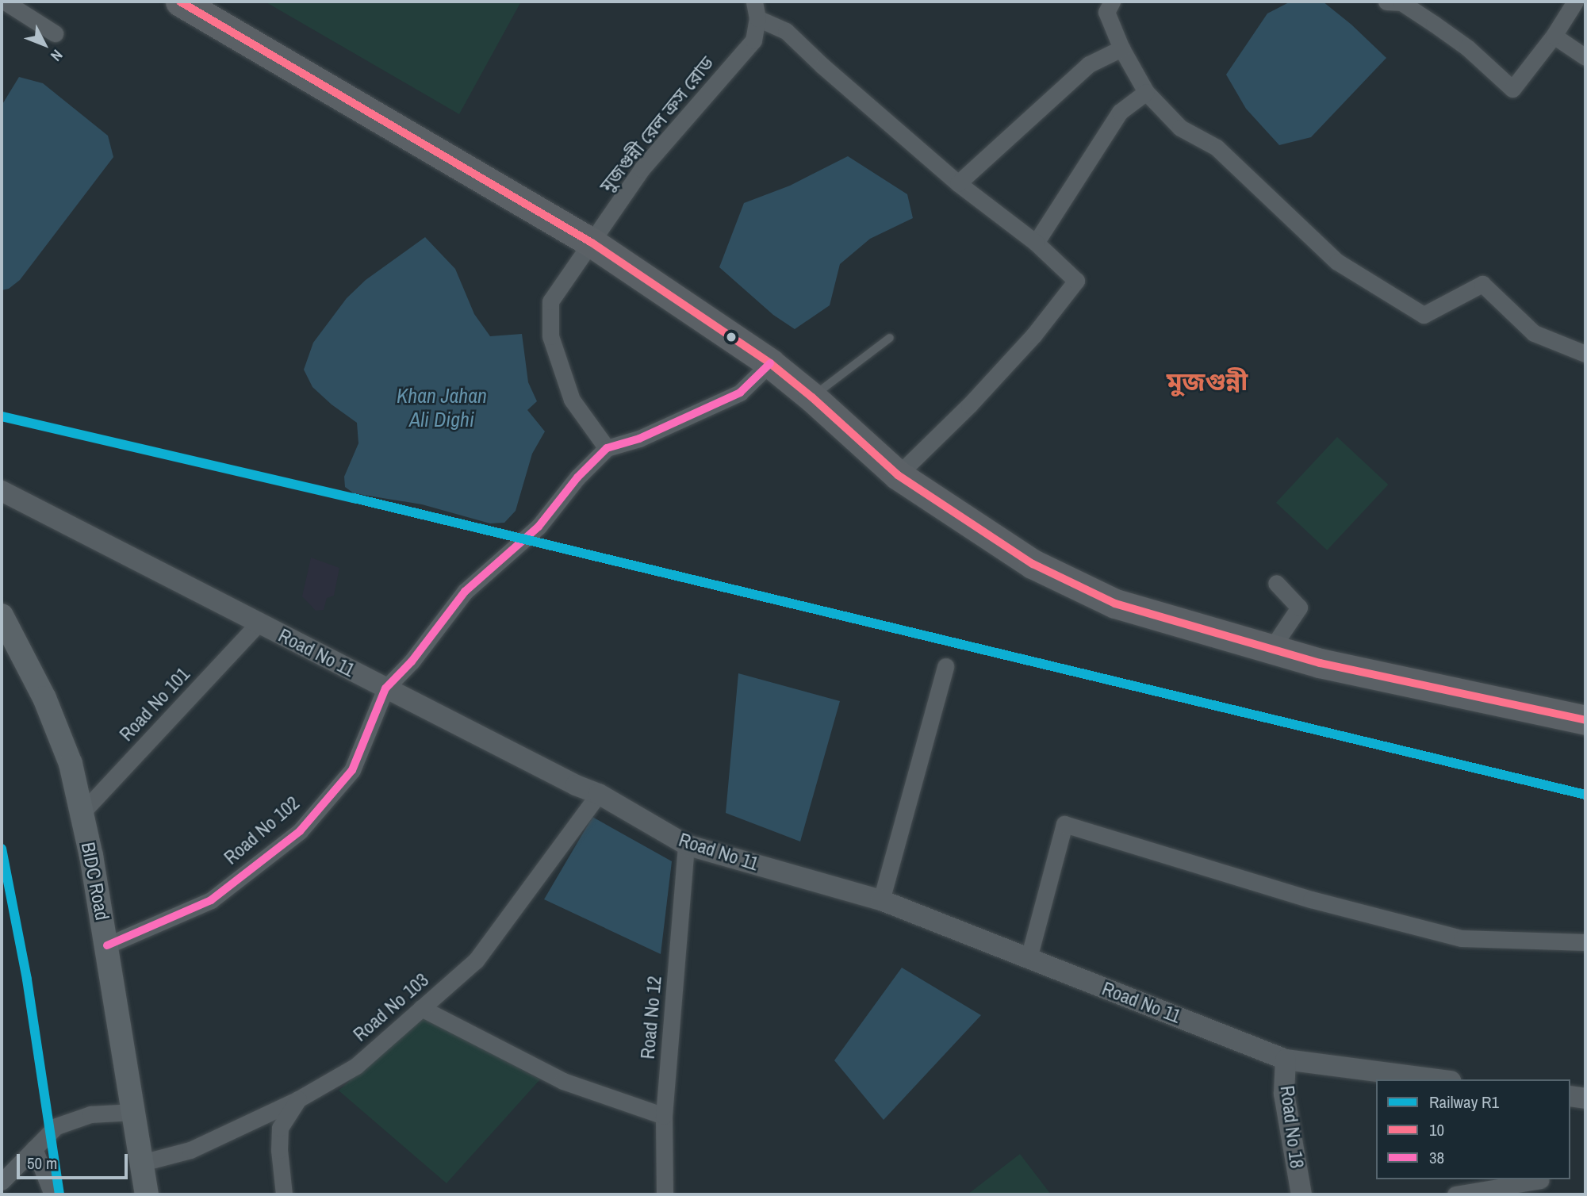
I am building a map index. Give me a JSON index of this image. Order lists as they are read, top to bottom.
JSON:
{
  "streets": {
    "main road": ["BIDC Road"],
    "street": [
      "মুজগুন্নী রেল ক্রস রোড",
      "Road No 11",
      "Road No 101",
      "Road No 102",
      "Road No 103",
      "Road No 12",
      "Road No 18"
    ]
  },
  "crossings": [
    ["Road No 11", "Road No 101"],
    ["Road No 11", "Road No 102"],
    ["Road No 11", "Road No 103"],
    ["Road No 11", "Road No 12"],
    ["Road No 11", "Road No 18"],
    ["Road No 101", "BIDC Road"],
    ["Road No 102", "BIDC Road"],
    ["BIDC Road", "Road No 103"]
  ],
  "districts": ["মুজগুন্নী"],
  "water": ["Khan Jahan Ali Dighi"],
  "lines": ["transit line 10", "transit line 38", "rail line R1"],
  "legend": ["Railway R1", "10", "38"],
  "scale_bar": "50 m",
  "north": "bottom right"
}
